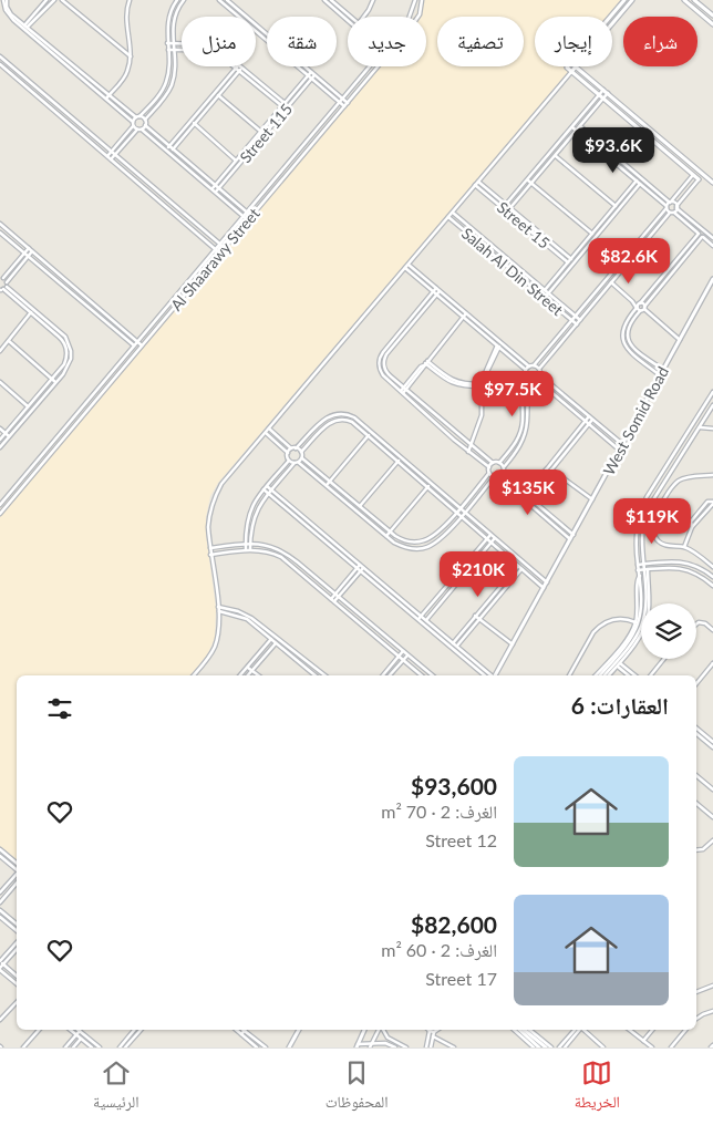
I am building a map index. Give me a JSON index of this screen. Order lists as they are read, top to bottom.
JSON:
{
  "streets": {
    "street": [
      "Street 115",
      "Street 15",
      "Al Shaarawy Street",
      "Salah Al Din Street",
      "West Somid Road"
    ]
  },
  "page": {
    "chip": [
      "شراء",
      "إيجار",
      "تصفية",
      "جديد",
      "شقة",
      "منزل"
    ],
    "price": [
      "$93.6K",
      "$82.6K",
      "$97.5K",
      "$135K",
      "$119K",
      "$210K"
    ],
    "heading": "العقارات: 6",
    "list": [
      {
        "name": "$93,600",
        "note": "الغرف: 2 · 70 m² · Street 12"
      },
      {
        "name": "$82,600",
        "note": "الغرف: 2 · 60 m² · Street 17"
      }
    ],
    "tabs": ["الخريطة", "المحفوظات", "الرئيسية"]
  }
}
